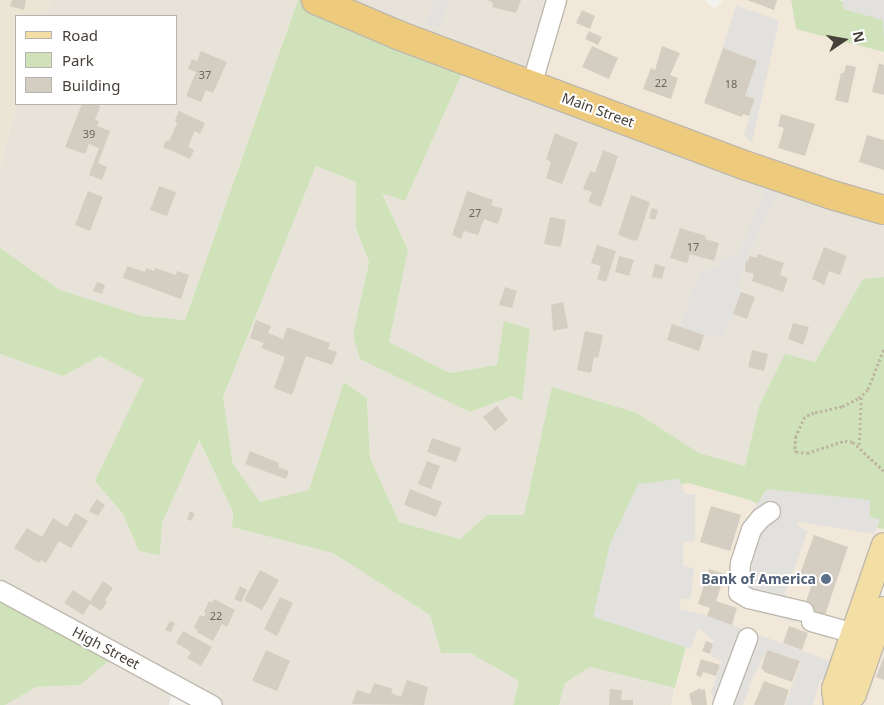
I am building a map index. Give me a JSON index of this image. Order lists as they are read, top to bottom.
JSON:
{
  "streets": {
    "highway": ["Main Street"],
    "street": ["High Street"]
  },
  "places": ["Bank of America"],
  "house_numbers": [
    "37",
    "22",
    "18",
    "39",
    "27",
    "17",
    "22"
  ],
  "legend": ["Road", "Park", "Building"],
  "north": "right"
}
